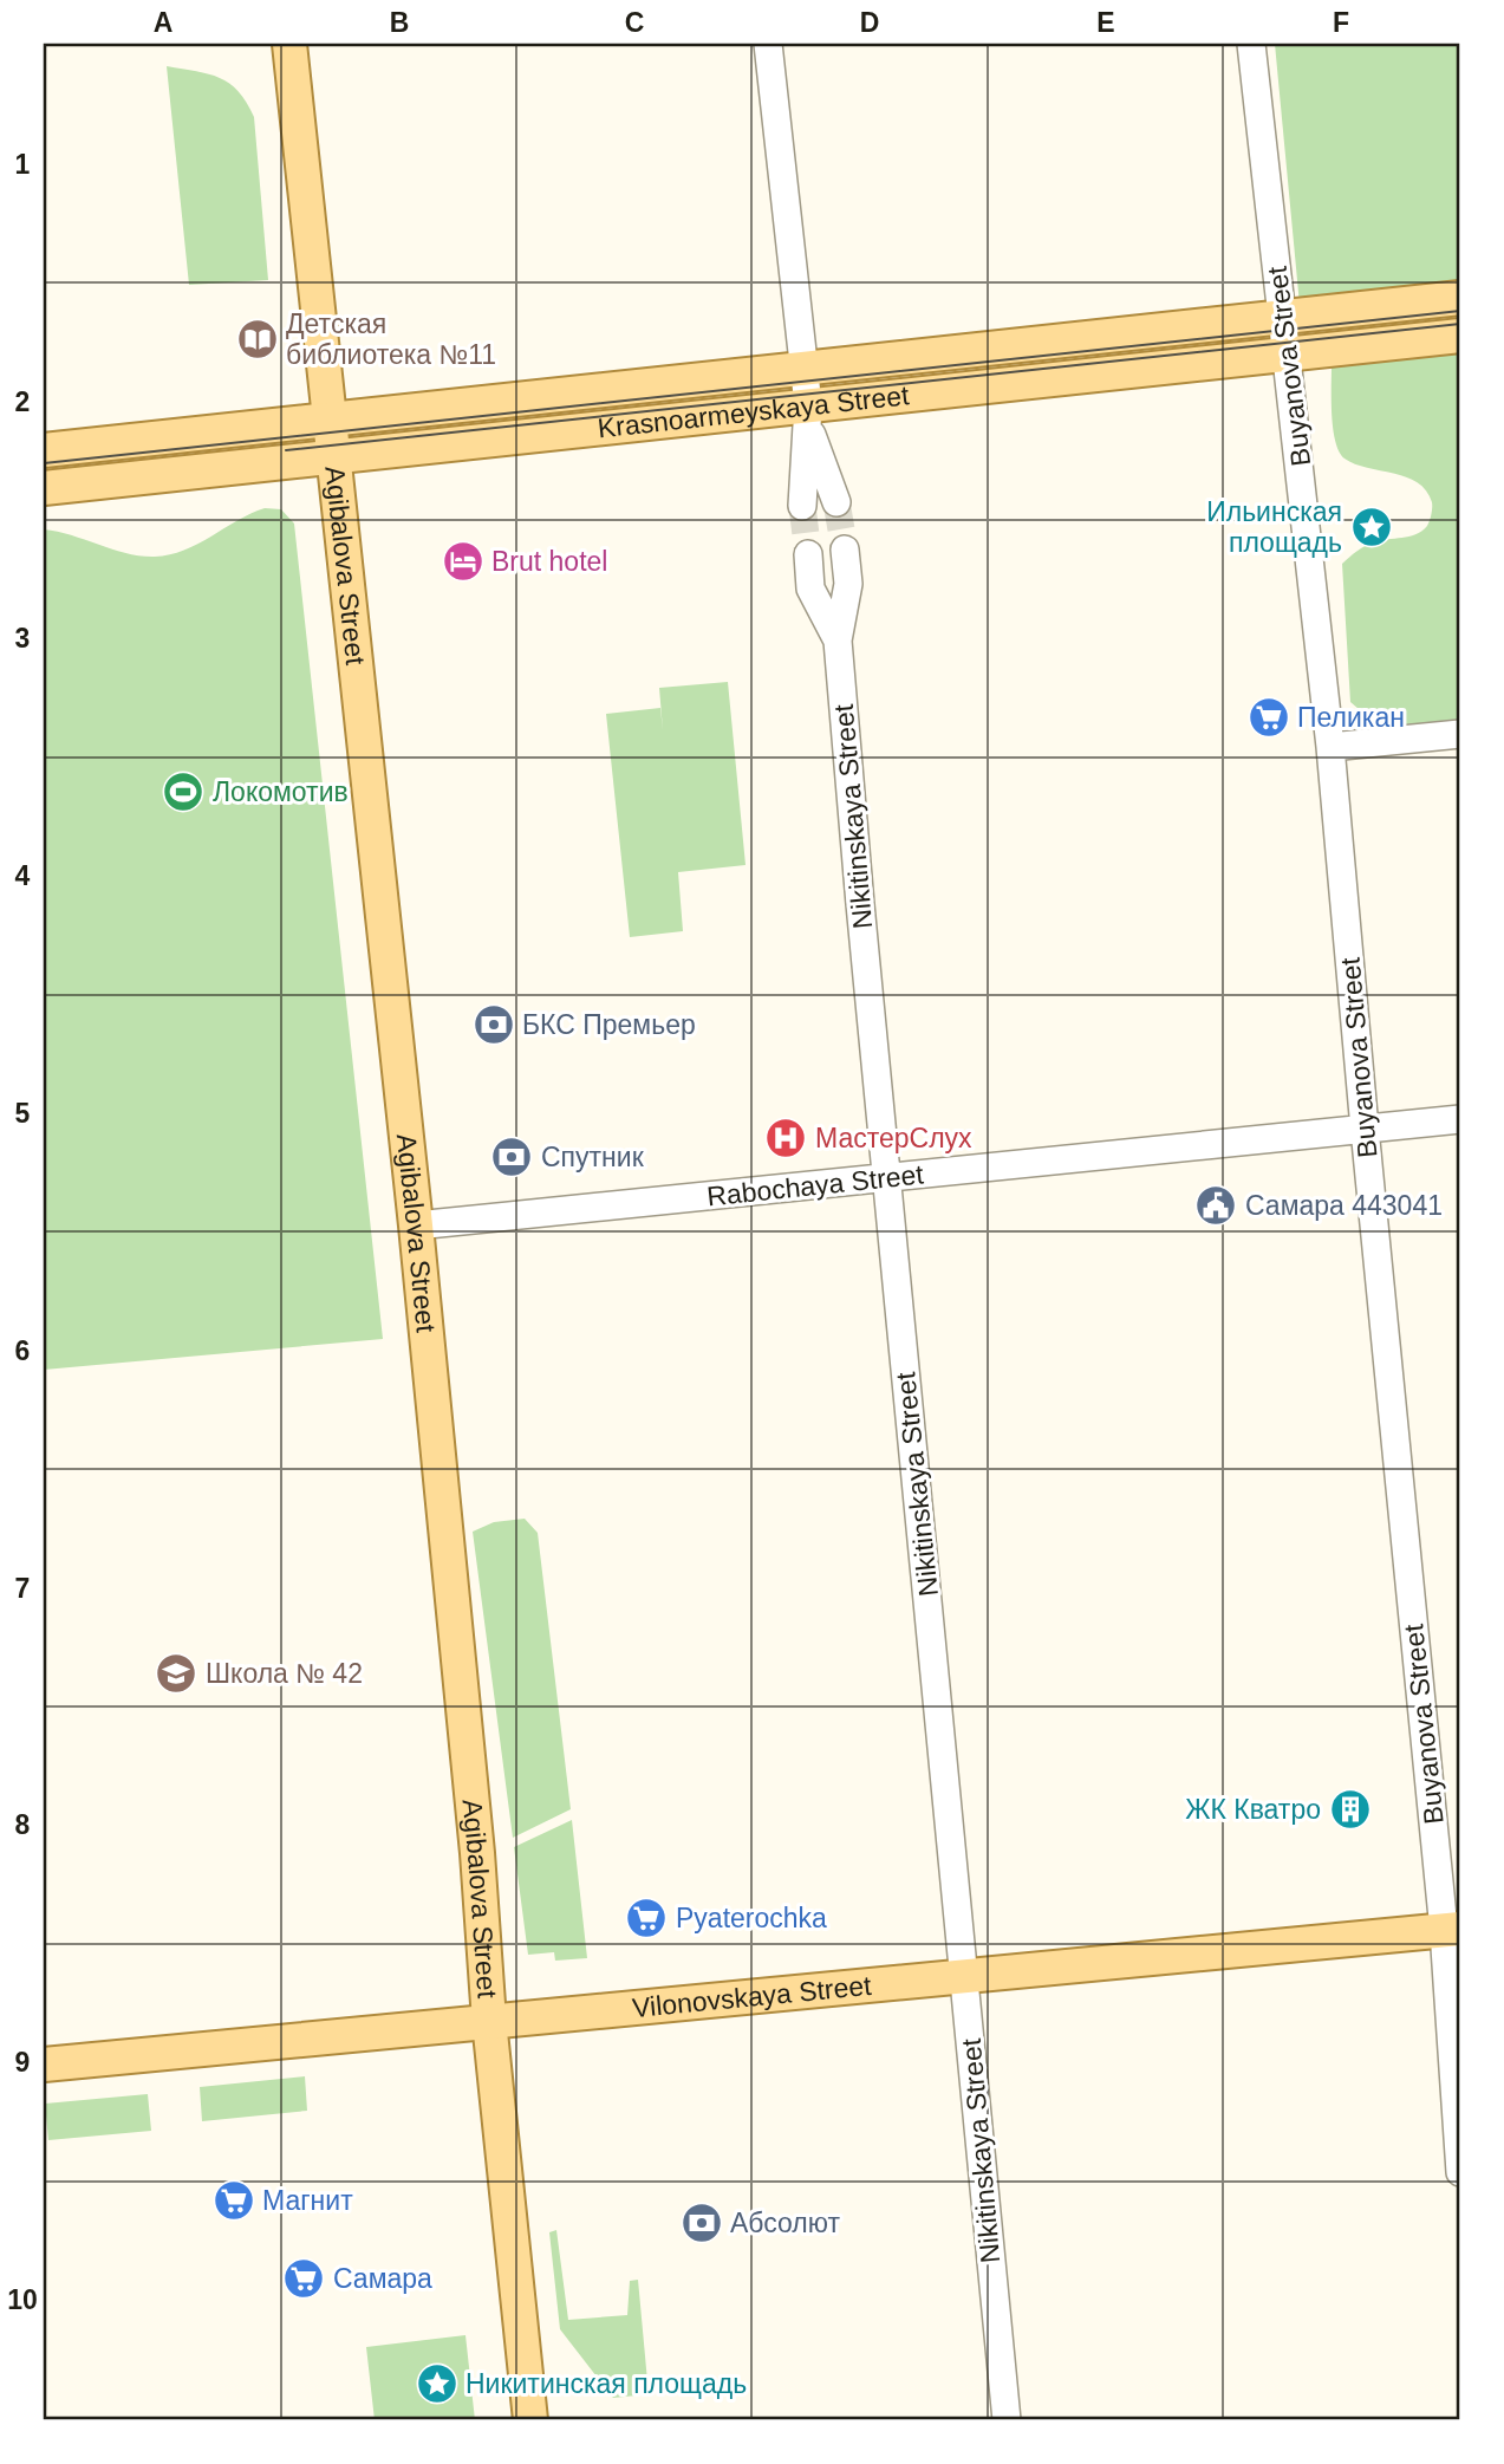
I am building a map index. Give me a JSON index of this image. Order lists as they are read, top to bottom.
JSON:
{
  "streets": {
    "main road": ["Krasnoarmeyskaya Street", "Agibalova Street", "Vilonovskaya Street"],
    "street": ["Buyanova Street", "Nikitinskaya Street", "Rabochaya Street"]
  },
  "crossings": [
    ["Buyanova Street", "Krasnoarmeyskaya Street"],
    ["Buyanova Street", "Rabochaya Street"],
    ["Buyanova Street", "Vilonovskaya Street"],
    ["Krasnoarmeyskaya Street", "Agibalova Street"],
    ["Agibalova Street", "Rabochaya Street"],
    ["Agibalova Street", "Vilonovskaya Street"],
    ["Nikitinskaya Street", "Rabochaya Street"],
    ["Nikitinskaya Street", "Vilonovskaya Street"]
  ],
  "places": {
    "library": ["Детская библиотека №11"],
    "place": ["Ильинская площадь", "Никитинская площадь"],
    "hotel": ["Brut hotel"],
    "supermarket": [
      "Пеликан",
      "Pyaterochka",
      "Магнит",
      "Самара"
    ],
    "sports": ["Локомотив"],
    "bank": ["БКС Премьер", "Спутник", "Абсолют"],
    "hospital": ["МастерСлух"],
    "public building": ["Самара 443041"],
    "school or university": ["Школа № 42"],
    "building": ["ЖК Кватро"]
  },
  "grid": {
    "columns": [
      "A",
      "B",
      "C",
      "D",
      "E",
      "F"
    ],
    "rows": [
      "1",
      "2",
      "3",
      "4",
      "5",
      "6",
      "7",
      "8",
      "9",
      "10"
    ]
  }
}
